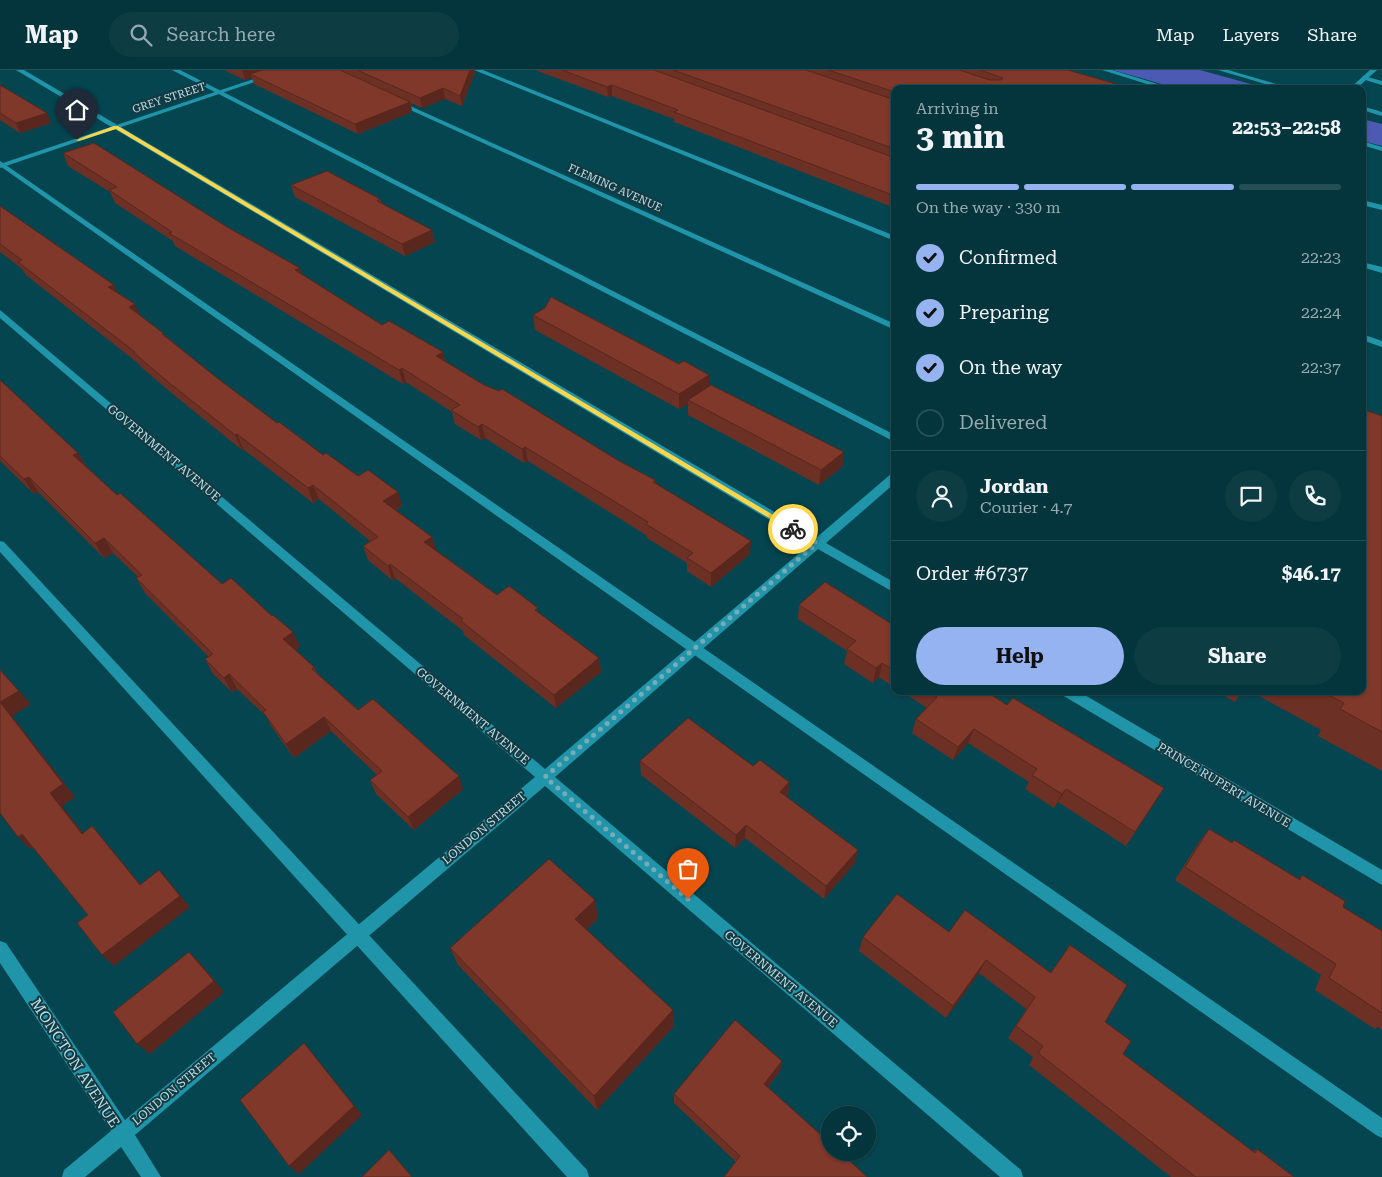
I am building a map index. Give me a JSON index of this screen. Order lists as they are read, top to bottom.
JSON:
{
  "streets": {
    "street": [
      "GREY STREET",
      "FLEMING AVENUE",
      "GOVERNMENT AVENUE",
      "PRINCE RUPERT AVENUE",
      "LONDON STREET",
      "MONCTON AVENUE"
    ]
  },
  "crossings": [
    ["GOVERNMENT AVENUE", "LONDON STREET"],
    ["LONDON STREET", "MONCTON AVENUE"]
  ],
  "page": {
    "header": "Map",
    "search": "Search here",
    "nav": ["Map", "Layers", "Share"],
    "heading": ["3 min", "Arriving in", "22:53–22:58"],
    "panel": [
      "Jordan",
      "Courier · 4.7",
      "Order #6737",
      "$46.17"
    ],
    "bar": "On the way · 330 m",
    "list": [
      ["Confirmed", "22:23"],
      ["Preparing", "22:24"],
      ["On the way", "22:37"],
      "Delivered"
    ],
    "buttons": ["Help", "Share"]
  }
}
